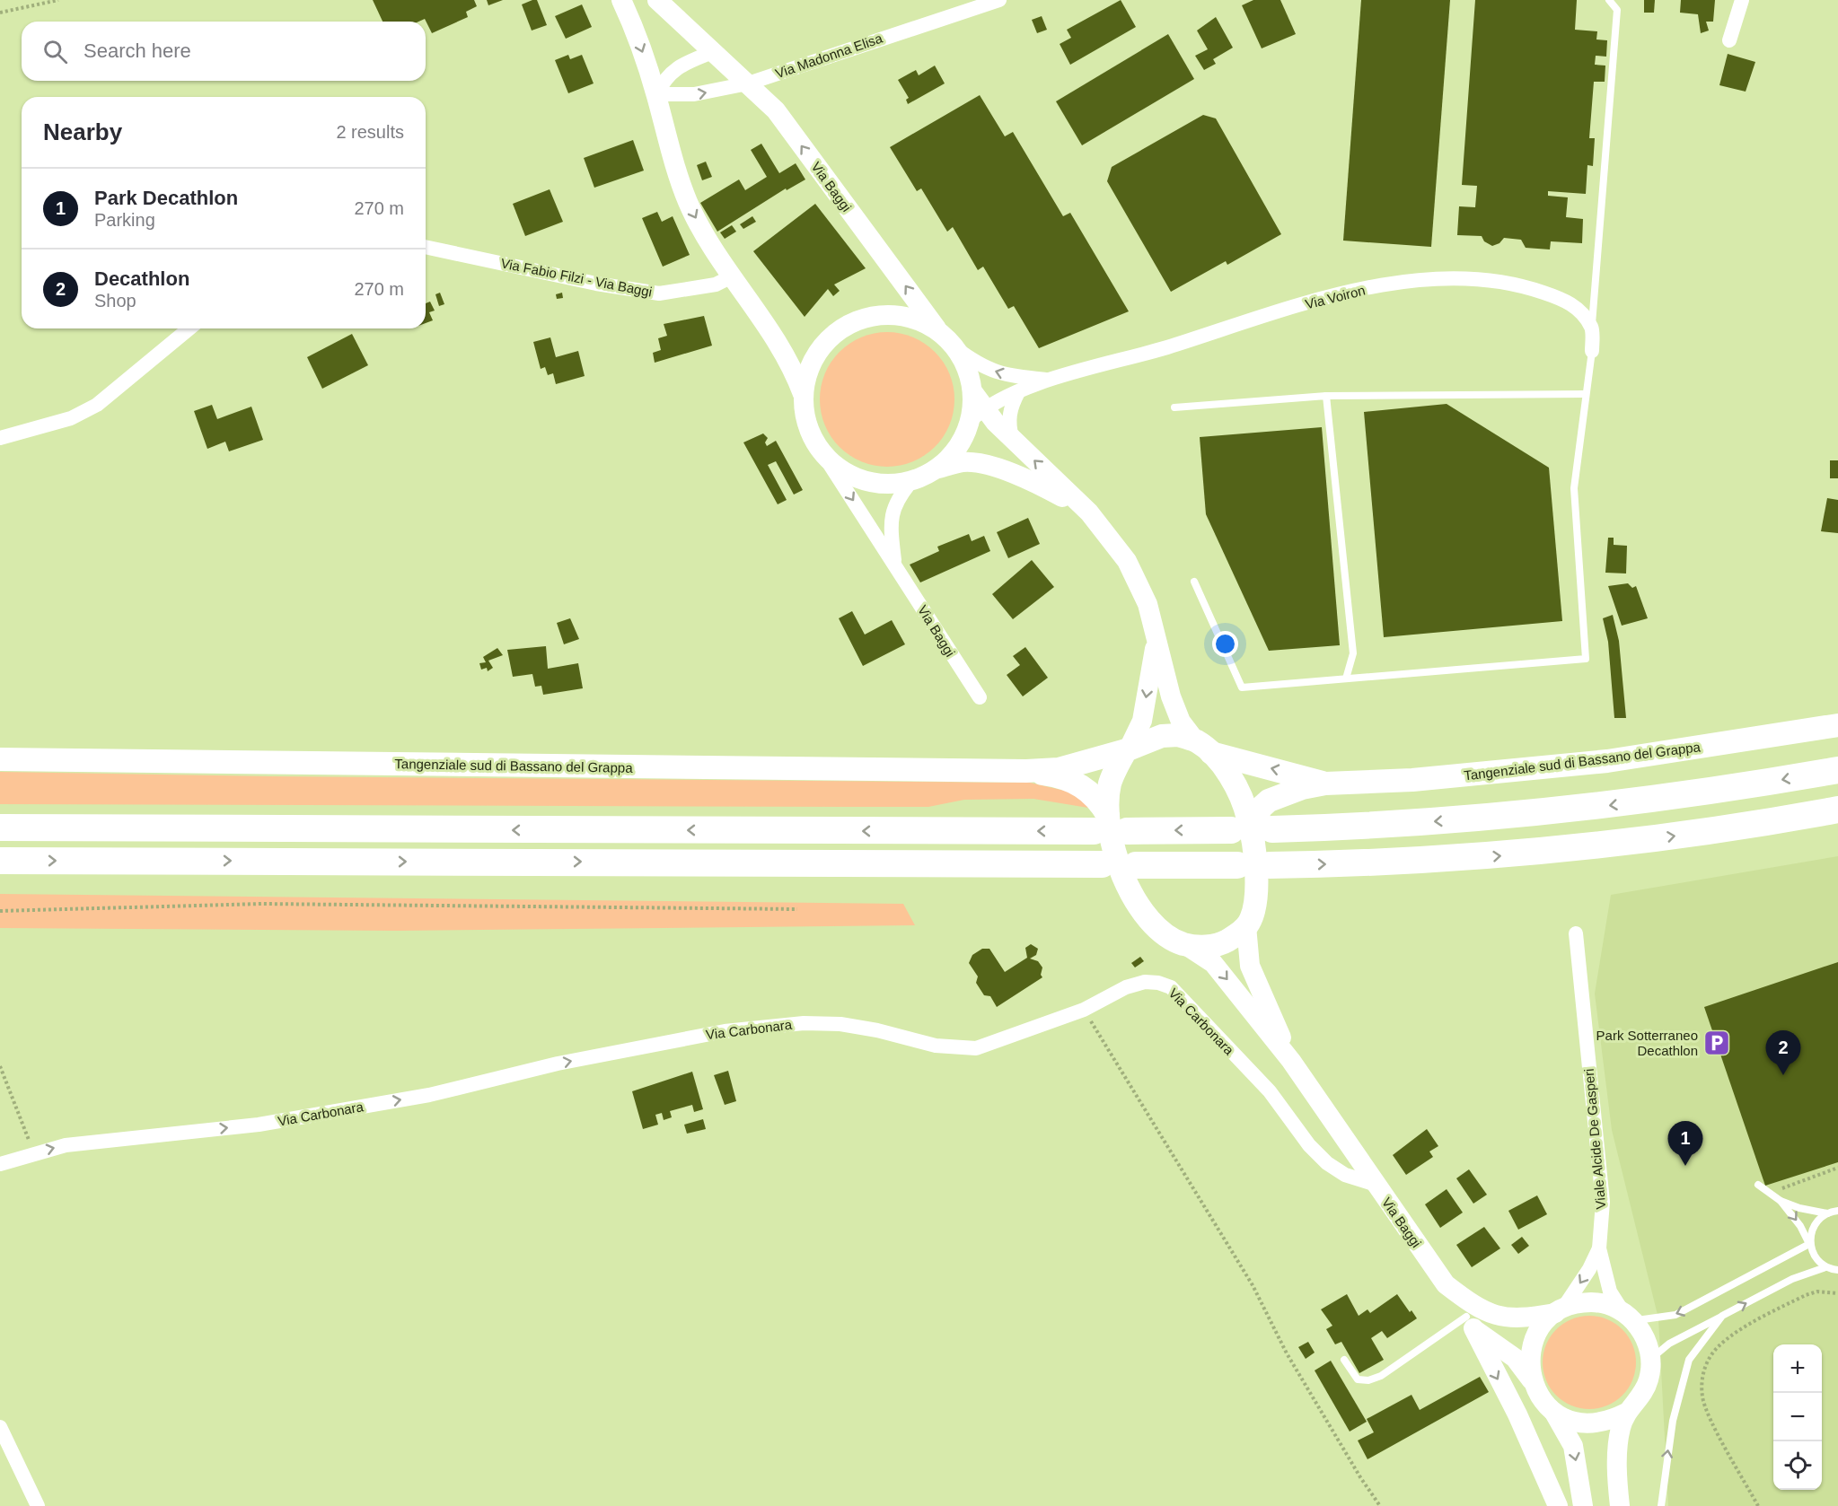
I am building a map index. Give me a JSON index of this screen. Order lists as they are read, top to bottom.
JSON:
{
  "streets": {
    "main road": ["Via Baggi", "Tangenziale sud di Bassano del Grappa", "Viale Alcide De Gasperi"],
    "street": [
      "Via Madonna Elisa",
      "Via Fabio Filzi - Via Baggi",
      "Via Voiron",
      "Via Carbonara"
    ]
  },
  "crossings": [
    ["Via Madonna Elisa", "Via Baggi"],
    ["Via Baggi", "Via Fabio Filzi - Via Baggi"],
    ["Via Baggi", "Via Voiron"],
    ["Via Baggi", "Tangenziale sud di Bassano del Grappa"],
    ["Via Baggi", "Via Carbonara"],
    ["Via Baggi", "Viale Alcide De Gasperi"]
  ],
  "one_way": ["Via Carbonara"],
  "places": {
    "parking": ["Park Sotterraneo Decathlon"]
  },
  "page": {
    "search": "Search here",
    "heading": ["Nearby", "2 results"],
    "list": [
      {
        "mark": "1",
        "name": "Park Decathlon",
        "note": "Parking",
        "value": "270 m"
      },
      {
        "mark": "2",
        "name": "Decathlon",
        "note": "Shop",
        "value": "270 m"
      }
    ],
    "pins": ["2", "1"],
    "map_buttons": ["+", "−"]
  }
}
